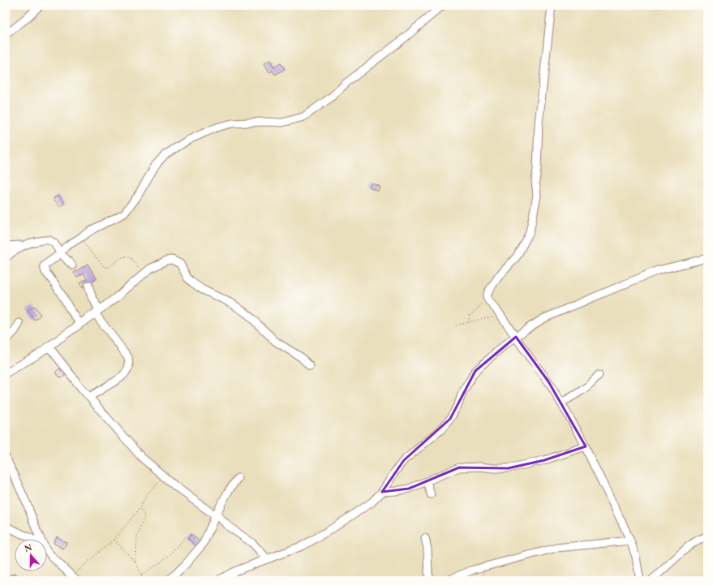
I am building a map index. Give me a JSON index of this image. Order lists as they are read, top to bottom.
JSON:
{
  "north": "top"
}
